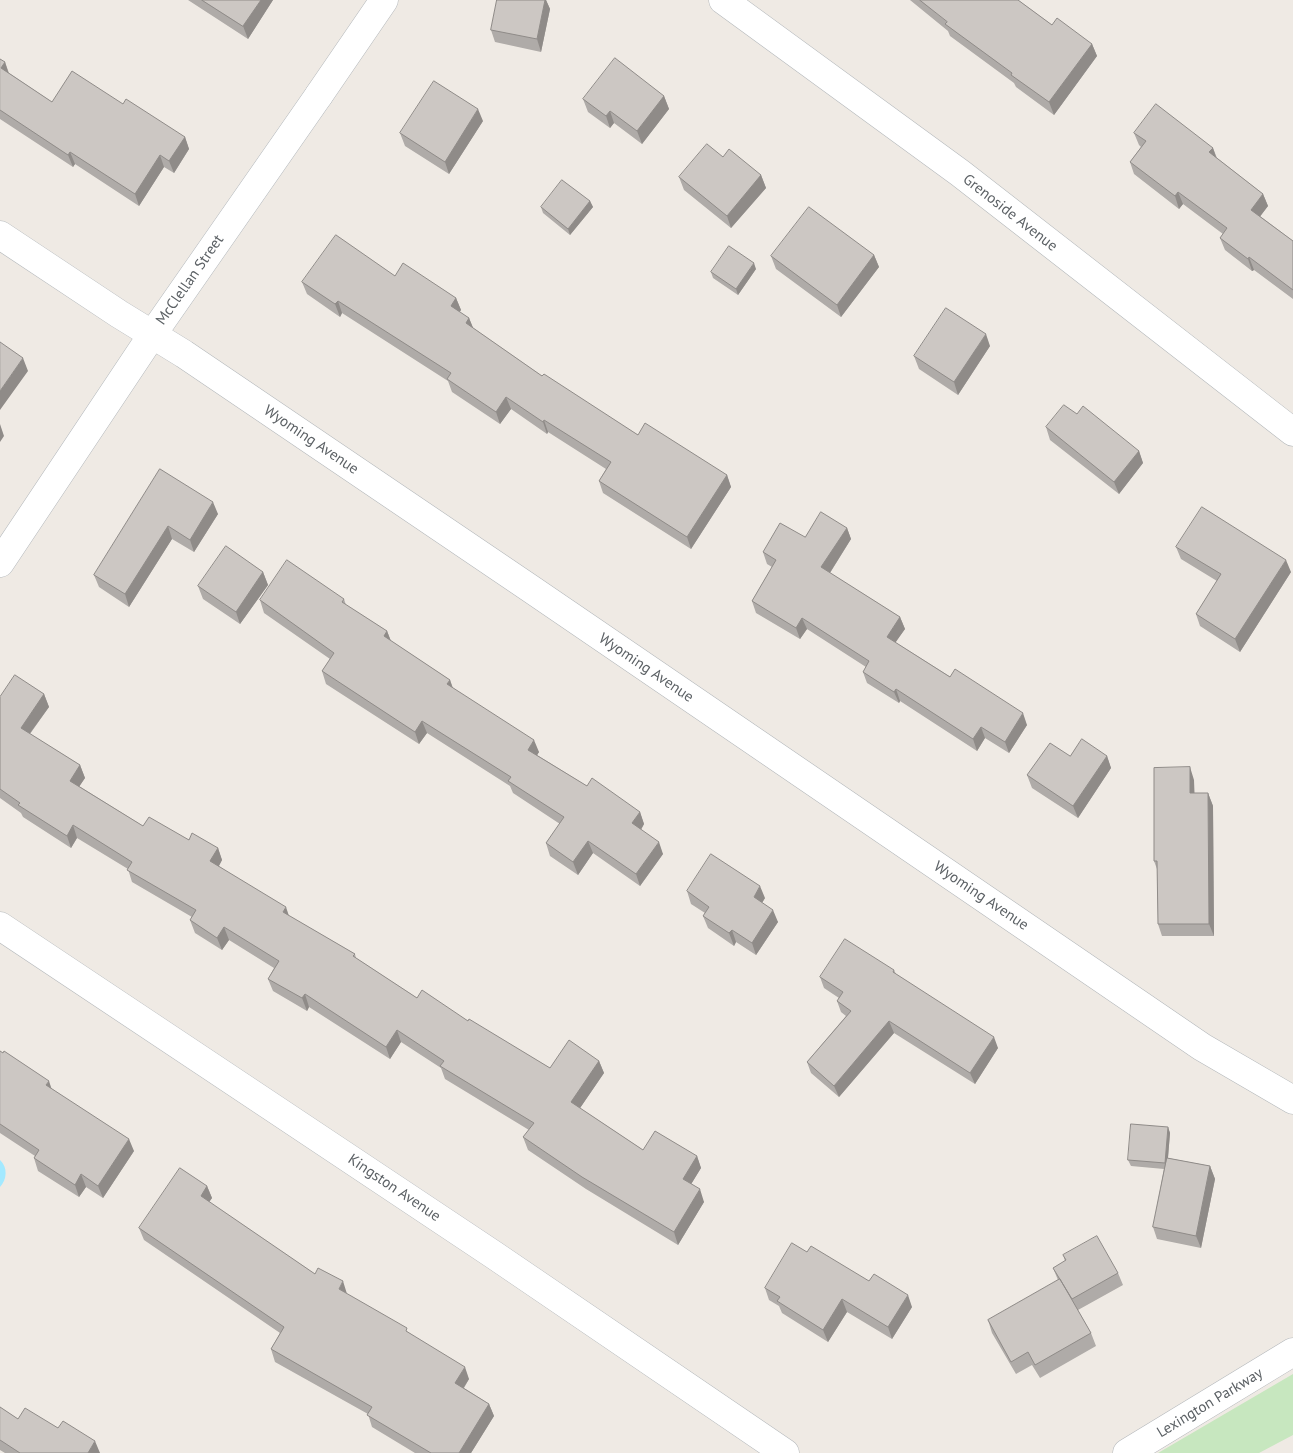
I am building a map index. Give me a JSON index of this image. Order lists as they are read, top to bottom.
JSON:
{
  "streets": {
    "street": [
      "Grenoside Avenue",
      "McClellan Street",
      "Wyoming Avenue",
      "Kingston Avenue",
      "Lexington Parkway"
    ]
  },
  "crossings": [
    ["McClellan Street", "Wyoming Avenue"]
  ]
}
